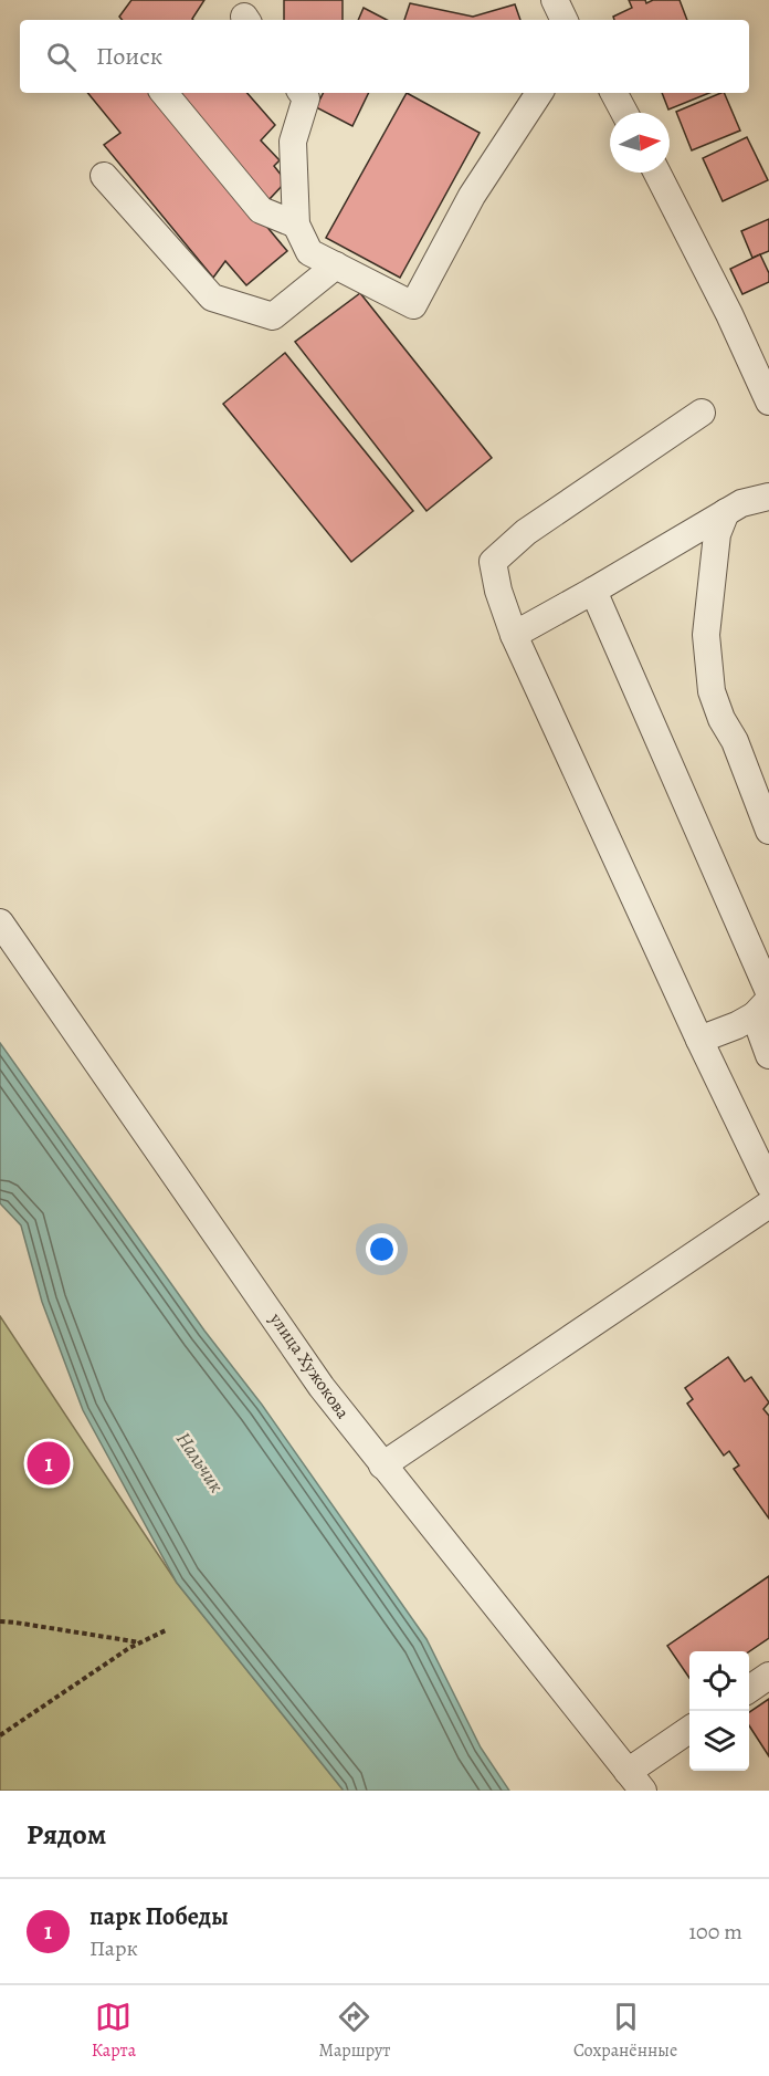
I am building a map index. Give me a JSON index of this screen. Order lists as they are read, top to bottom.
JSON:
{
  "streets": {
    "street": ["улица Хужокова"]
  },
  "water": ["Нальчик"],
  "north": "right",
  "page": {
    "search": "Поиск",
    "pins": "1",
    "heading": "Рядом",
    "list": [
      {
        "mark": "1",
        "name": "парк Победы",
        "note": "Парк",
        "value": "100 m"
      }
    ],
    "nav": ["Карта", "Маршрут", "Сохранённые"]
  }
}
